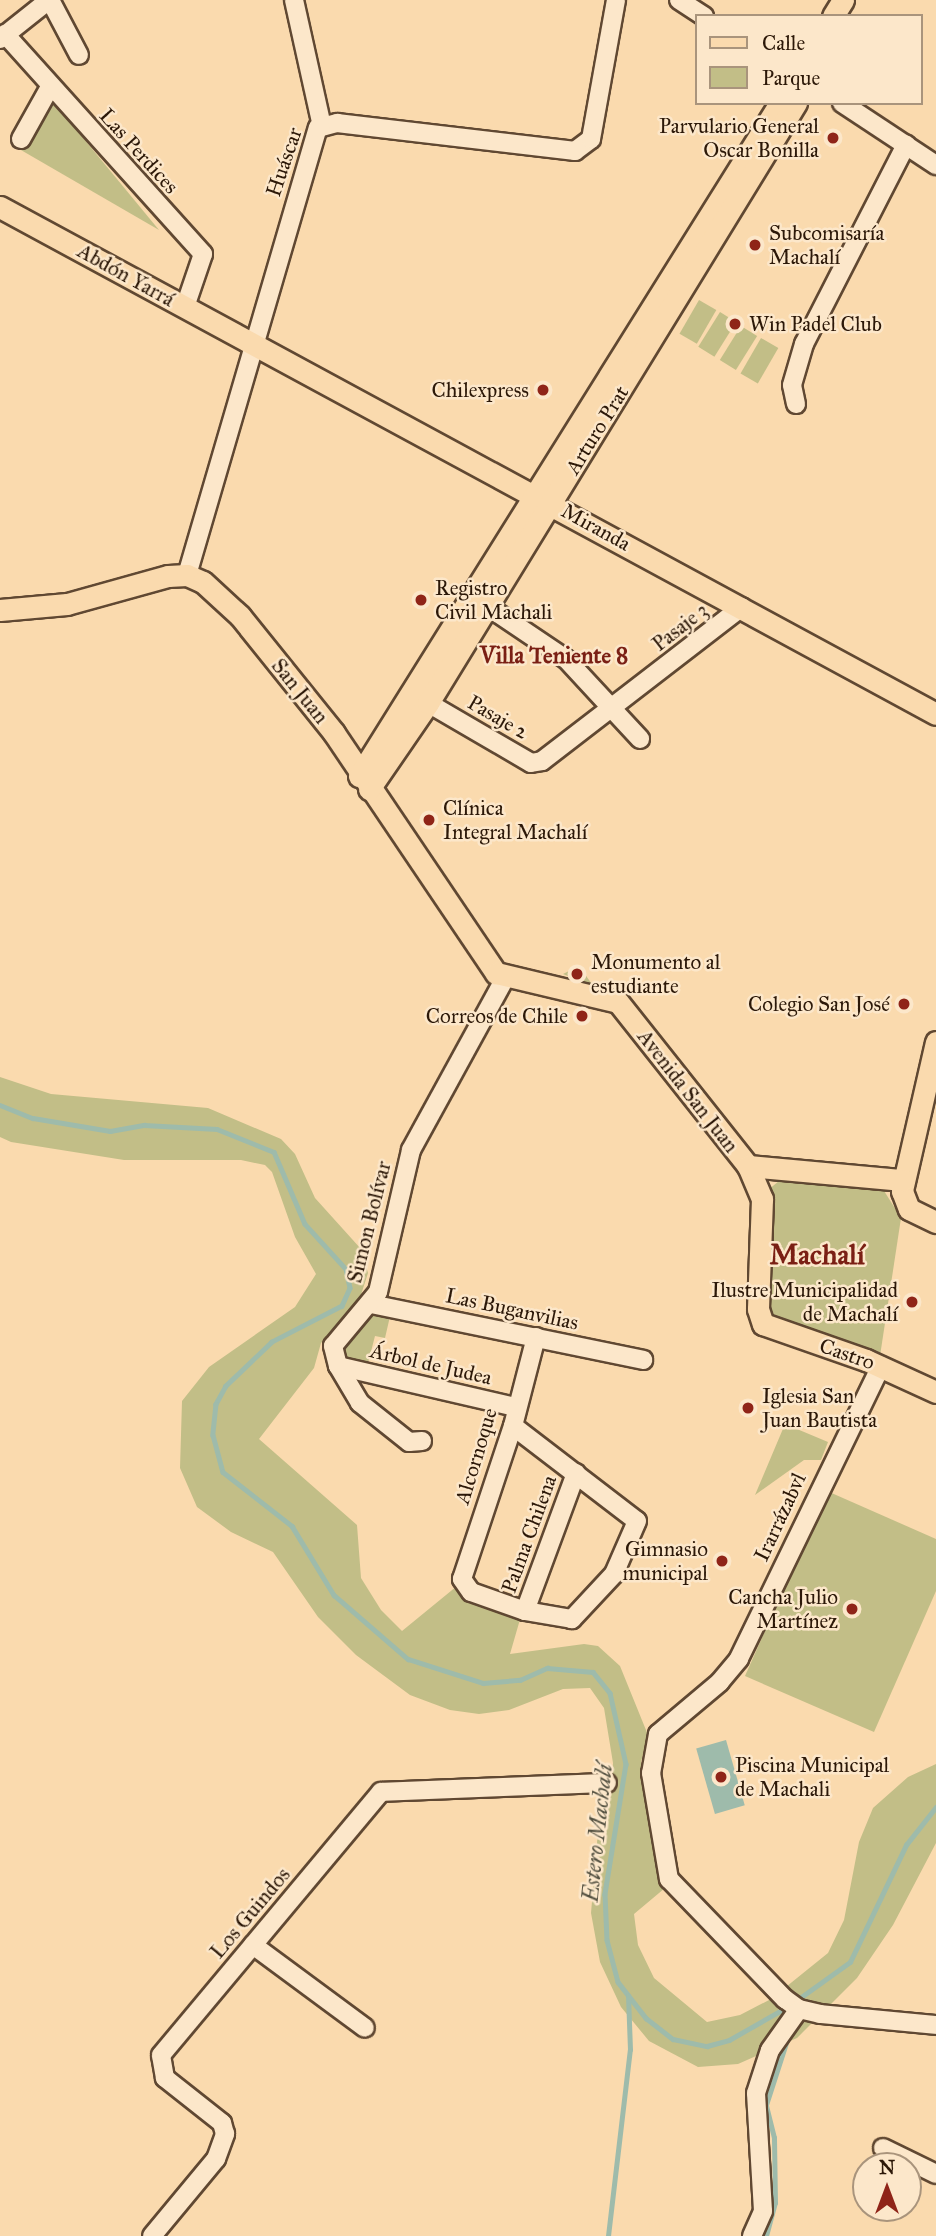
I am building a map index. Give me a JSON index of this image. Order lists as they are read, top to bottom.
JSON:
{
  "streets": {
    "main road": [
      "Abdón Yarrá",
      "Arturo Prat",
      "Miranda",
      "San Juan",
      "Avenida San Juan",
      "Castro"
    ],
    "street": [
      "Las Perdices",
      "Huáscar",
      "Pasaje 3",
      "Pasaje 2",
      "Simon Bolívar",
      "Las Buganvilias",
      "Árbol de Judea",
      "Alcornoque",
      "Irarrázabvl",
      "Palma Chilena",
      "Los Guindos"
    ]
  },
  "crossings": [
    ["Las Perdices", "Abdón Yarrá"],
    ["Huáscar", "Abdón Yarrá"],
    ["Huáscar", "Miranda"],
    ["Huáscar", "San Juan"],
    ["Abdón Yarrá", "Miranda"],
    ["Arturo Prat", "Miranda"],
    ["Arturo Prat", "San Juan"],
    ["Arturo Prat", "Pasaje 2"],
    ["Miranda", "Pasaje 3"],
    ["Pasaje 3", "Pasaje 2"],
    ["San Juan", "Avenida San Juan"],
    ["San Juan", "Simon Bolívar"],
    ["Avenida San Juan", "Simon Bolívar"],
    ["Avenida San Juan", "Castro"],
    ["Simon Bolívar", "Las Buganvilias"],
    ["Simon Bolívar", "Árbol de Judea"],
    ["Las Buganvilias", "Alcornoque"],
    ["Castro", "Irarrázabvl"],
    ["Árbol de Judea", "Alcornoque"],
    ["Alcornoque", "Palma Chilena"]
  ],
  "districts": ["Villa Teniente 8", "Machalí"],
  "water": ["Estero Machalí"],
  "places": [
    "Parvulario General Oscar Bonilla",
    "Subcomisaría Machalí",
    "Win Padel Club",
    "Chilexpress",
    "Registro Civil Machali",
    "Clínica Integral Machalí",
    "Monumento al estudiante",
    "Colegio San José",
    "Correos de Chile",
    "Ilustre Municipalidad de Machalí",
    "Iglesia San Juan Bautista",
    "Gimnasio municipal",
    "Cancha Julio Martínez",
    "Piscina Municipal de Machali"
  ],
  "legend": ["Calle", "Parque"],
  "north": "top"
}
